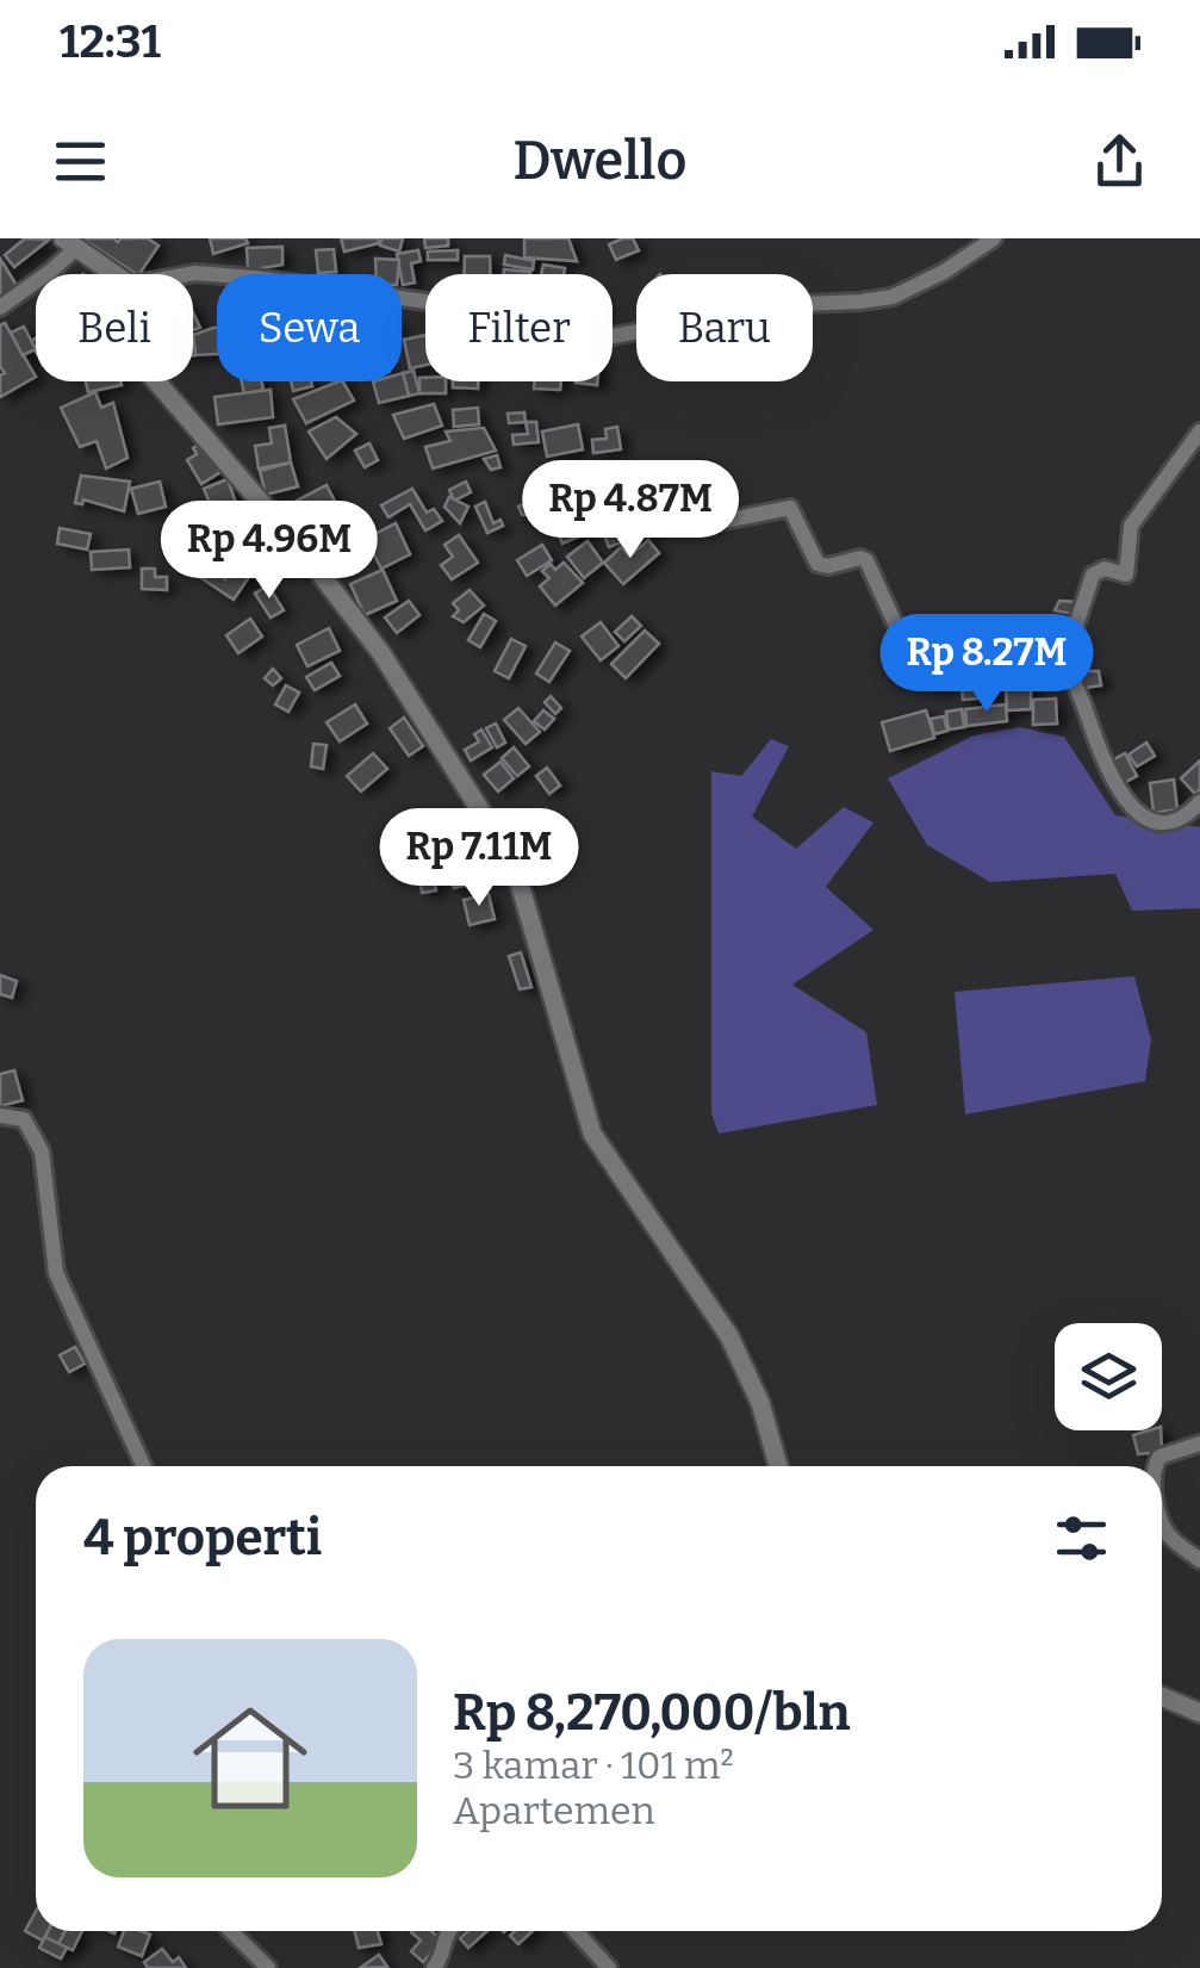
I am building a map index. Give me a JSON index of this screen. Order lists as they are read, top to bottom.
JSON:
{
  "page": {
    "status": "12:31",
    "header": "Dwello",
    "chip": [
      "Beli",
      "Sewa",
      "Filter",
      "Baru"
    ],
    "price": [
      "Rp 4.87M",
      "Rp 4.96M",
      "Rp 8.27M",
      "Rp 7.11M"
    ],
    "heading": "4 properti",
    "list": [
      {
        "name": "Rp 8,270,000/bln",
        "note": "3 kamar · 101 m² · Apartemen"
      }
    ]
  }
}
